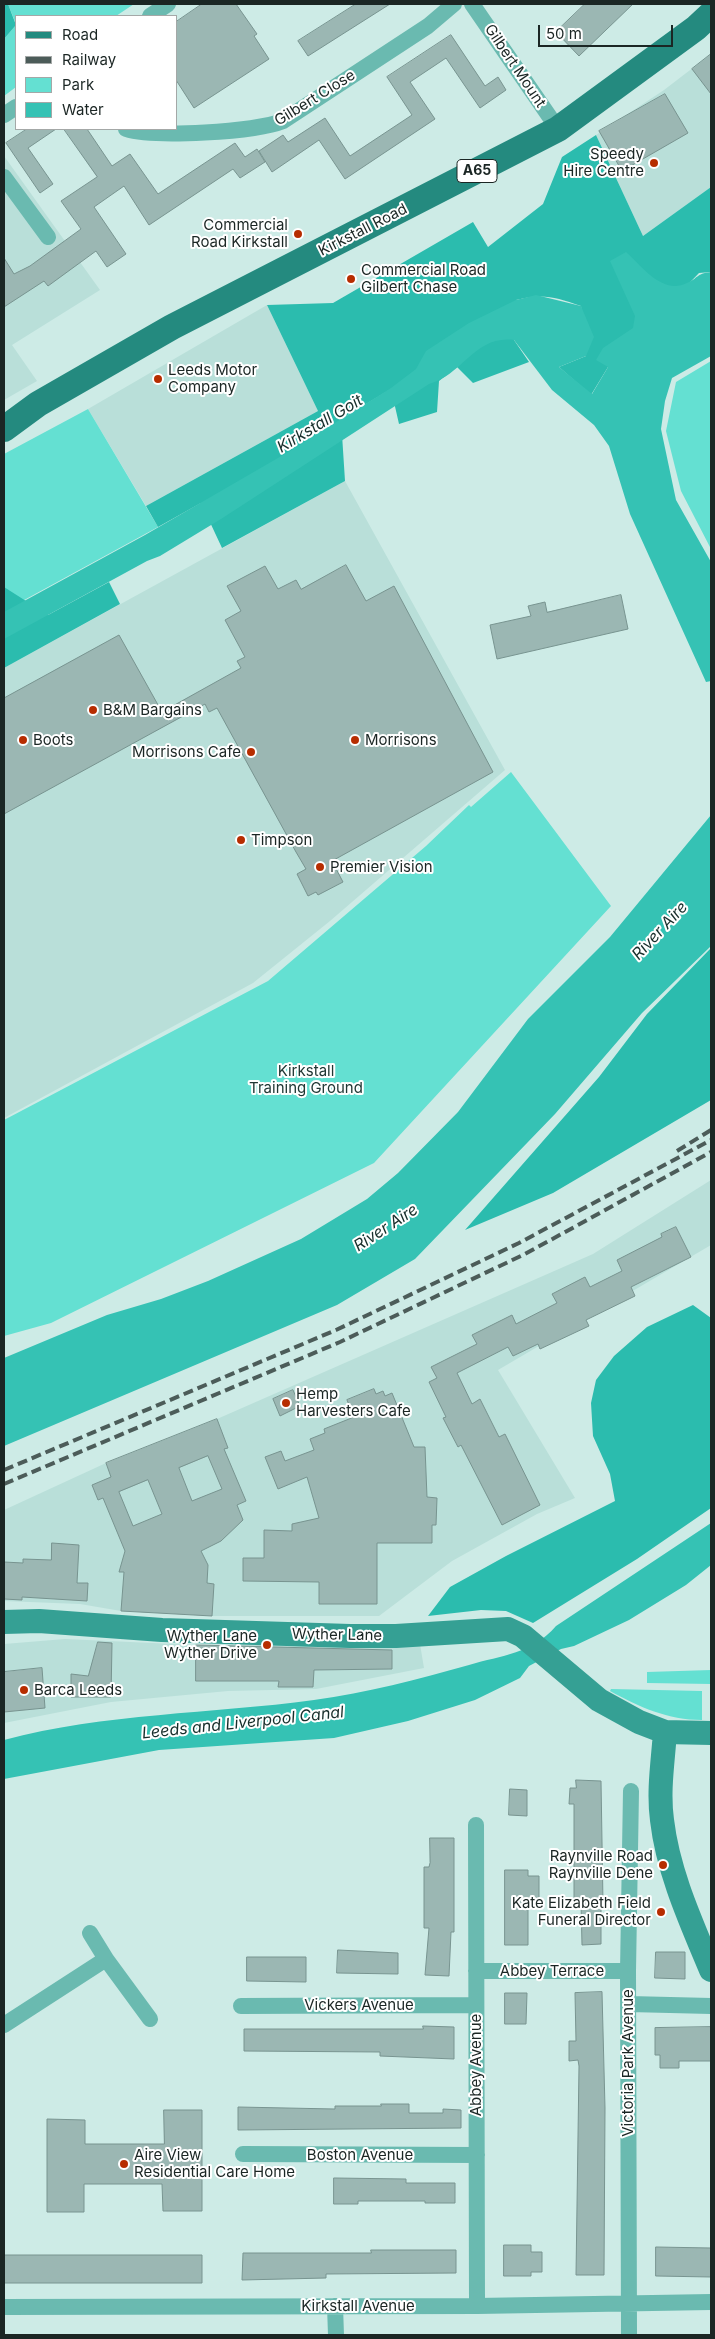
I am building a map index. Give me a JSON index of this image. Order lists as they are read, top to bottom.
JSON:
{
  "streets": {
    "main road": ["A65", "Kirkstall Road"],
    "street": [
      "Gilbert Mount",
      "Gilbert Close",
      "Wyther Lane",
      "Abbey Terrace",
      "Vickers Avenue",
      "Victoria Park Avenue",
      "Abbey Avenue",
      "Boston Avenue",
      "Kirkstall Avenue"
    ]
  },
  "crossings": [
    ["Gilbert Mount", "Kirkstall Road"],
    ["Abbey Terrace", "Victoria Park Avenue"],
    ["Abbey Terrace", "Abbey Avenue"],
    ["Vickers Avenue", "Abbey Avenue"],
    ["Victoria Park Avenue", "Kirkstall Avenue"],
    ["Abbey Avenue", "Boston Avenue"],
    ["Abbey Avenue", "Kirkstall Avenue"]
  ],
  "water": ["Kirkstall Goit", "River Aire", "Leeds and Liverpool Canal"],
  "parks": ["Kirkstall Training Ground"],
  "places": [
    "Speedy Hire Centre",
    "Commercial Road Kirkstall",
    "Commercial Road Gilbert Chase",
    "Leeds Motor Company",
    "B&M Bargains",
    "Boots",
    "Morrisons",
    "Morrisons Cafe",
    "Timpson",
    "Premier Vision",
    "Hemp Harvesters Cafe",
    "Wyther Lane Wyther Drive",
    "Barca Leeds",
    "Raynville Road Raynville Dene",
    "Kate Elizabeth Field Funeral Director",
    "Aire View Residential Care Home"
  ],
  "legend": [
    "Road",
    "Railway",
    "Park",
    "Water"
  ],
  "scale_bar": "50 m"
}
